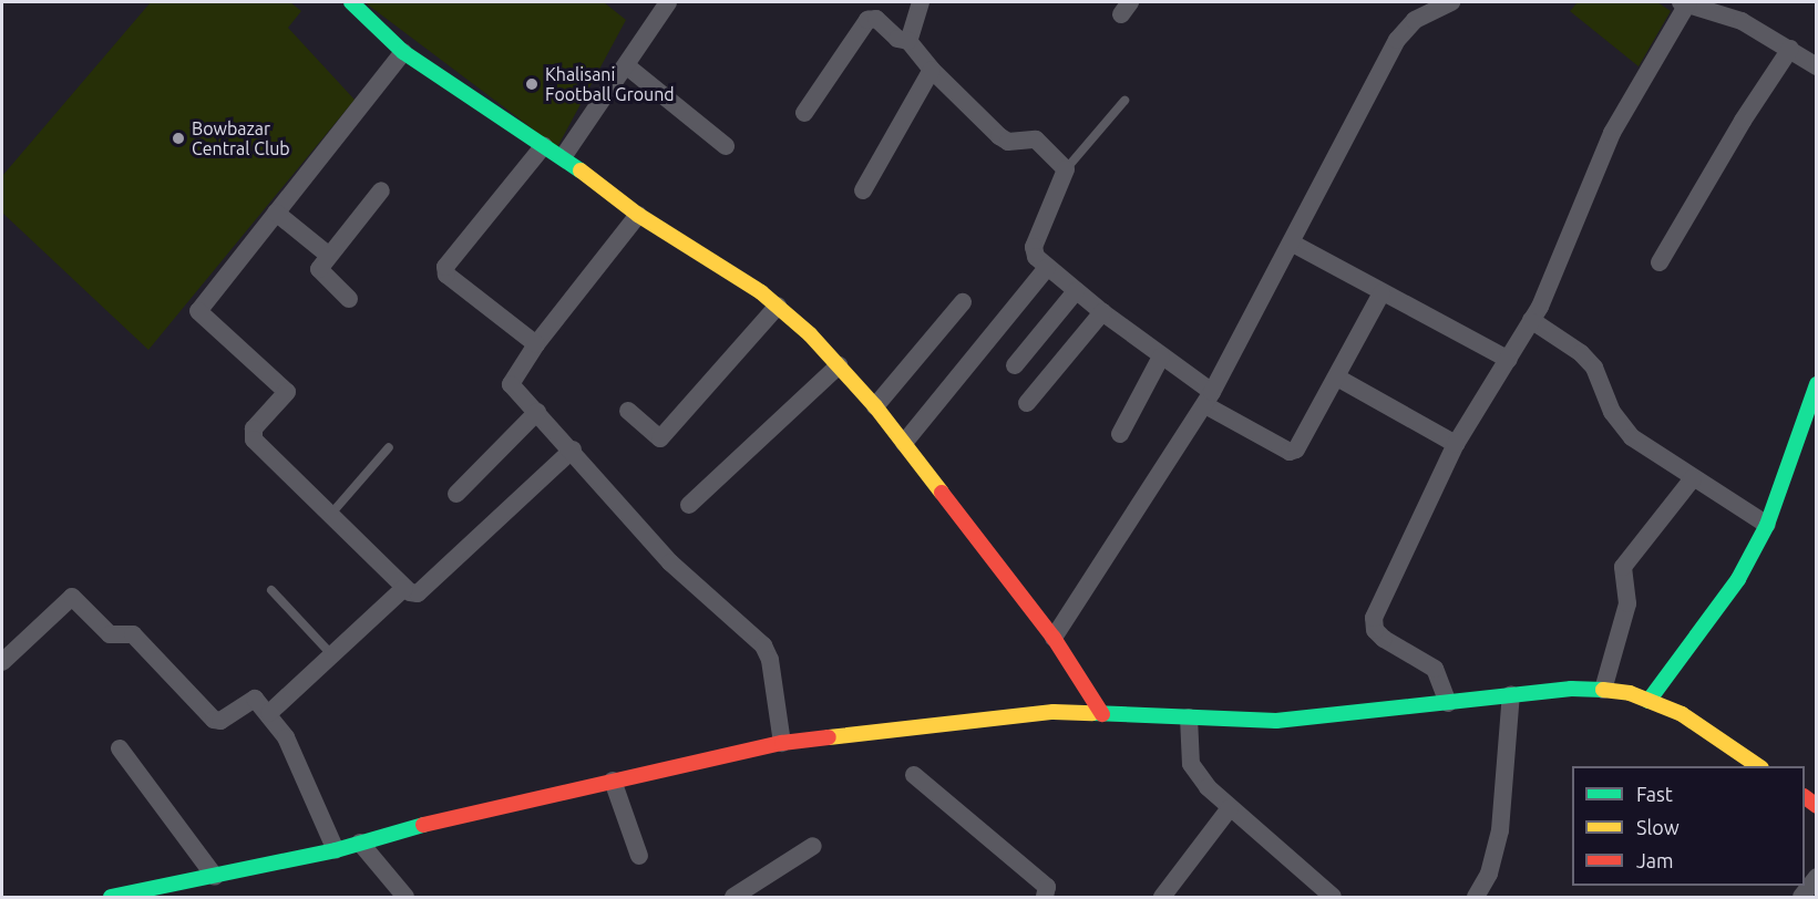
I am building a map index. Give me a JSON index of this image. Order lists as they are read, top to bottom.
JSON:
{
  "places": ["Khalisani Football Ground", "Bowbazar Central Club"],
  "legend": ["Fast", "Slow", "Jam"]
}
